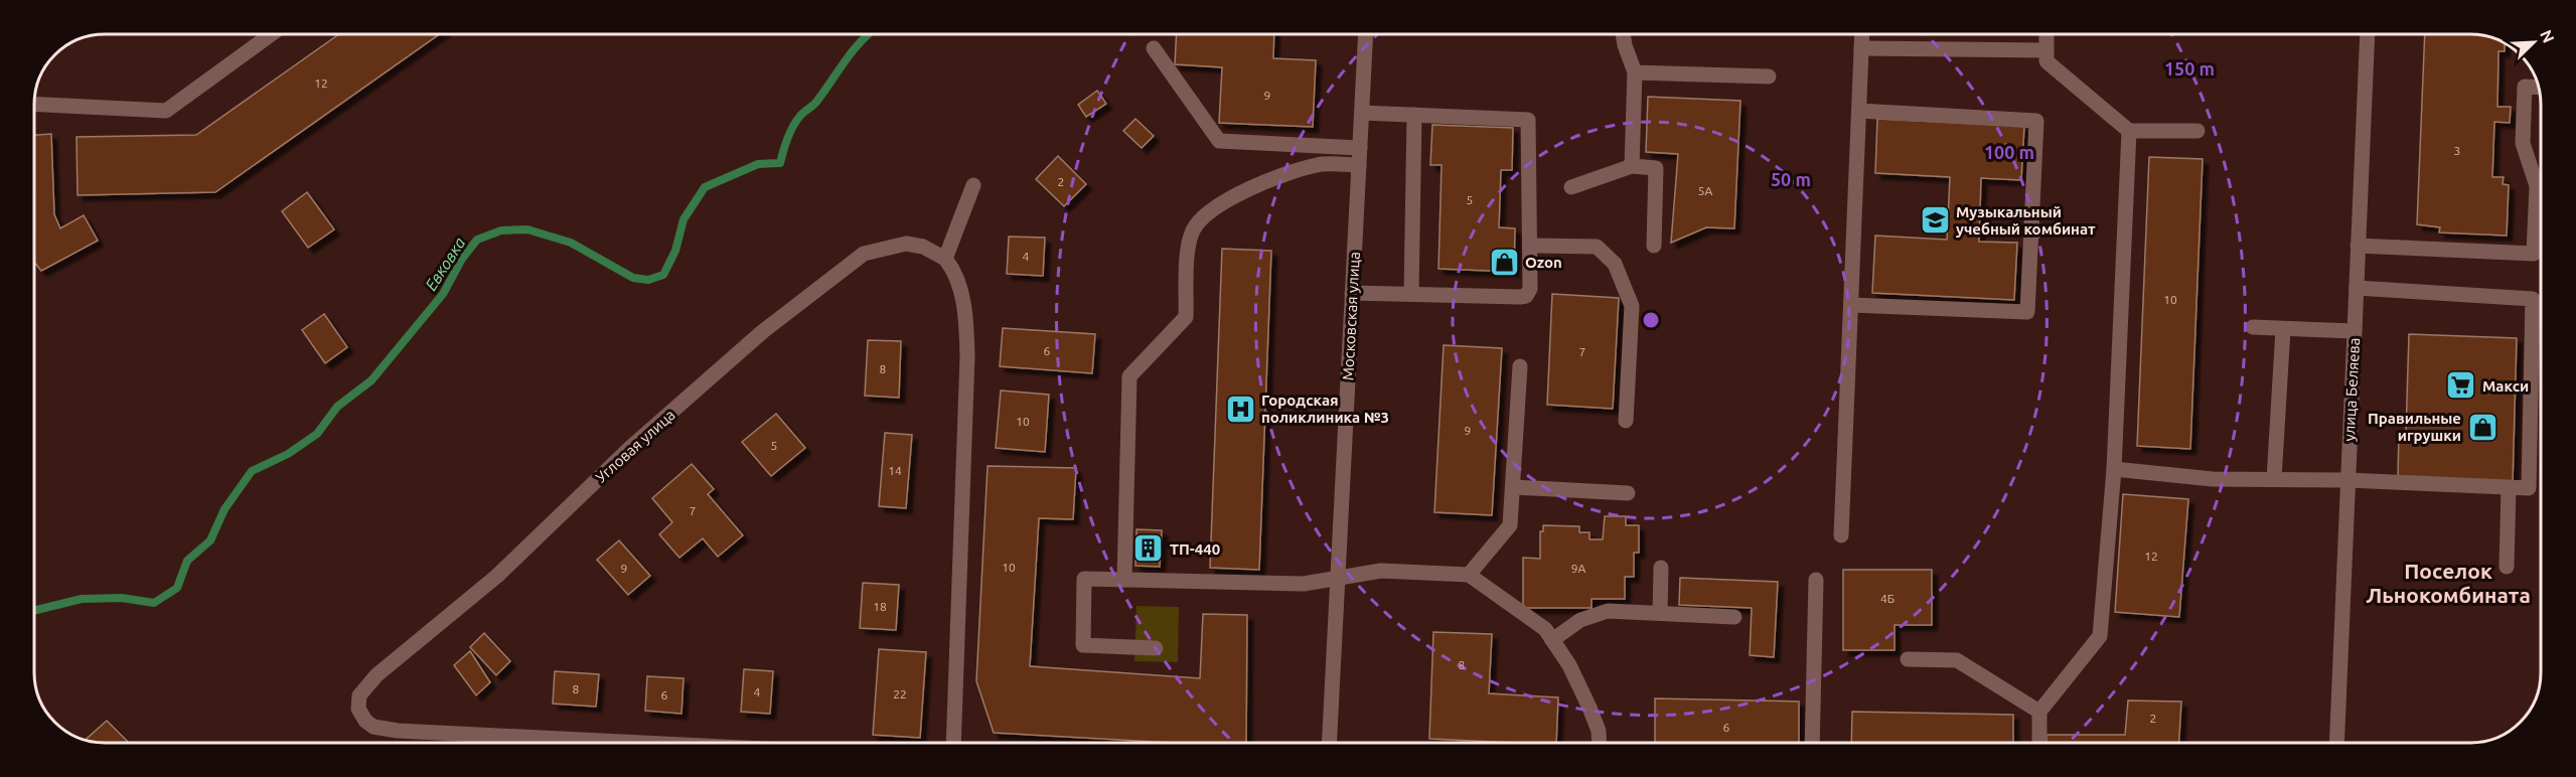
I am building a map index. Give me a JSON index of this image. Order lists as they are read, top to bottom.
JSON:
{
  "streets": {
    "street": ["Московская улица", "улица Беляева", "Угловая улица"]
  },
  "districts": ["Поселок Льнокомбината"],
  "water": ["Евковка"],
  "places": {
    "school or university": ["Музыкальный учебный комбинат"],
    "shop": ["Ozon", "Правильные игрушки"],
    "supermarket": ["Макси"],
    "hospital": ["Городская поликлиника №3"],
    "building": ["ТП-440"]
  },
  "house_numbers": [
    "12",
    "9",
    "3",
    "2",
    "5А",
    "5",
    "4",
    "10",
    "6",
    "7",
    "8",
    "10",
    "9",
    "5",
    "14",
    "7",
    "12",
    "10",
    "9",
    "9А",
    "4Б",
    "18",
    "8",
    "8",
    "4",
    "22",
    "6",
    "2",
    "6"
  ],
  "north": "top right",
  "rings": ["150 m", "100 m", "50 m"]
}
